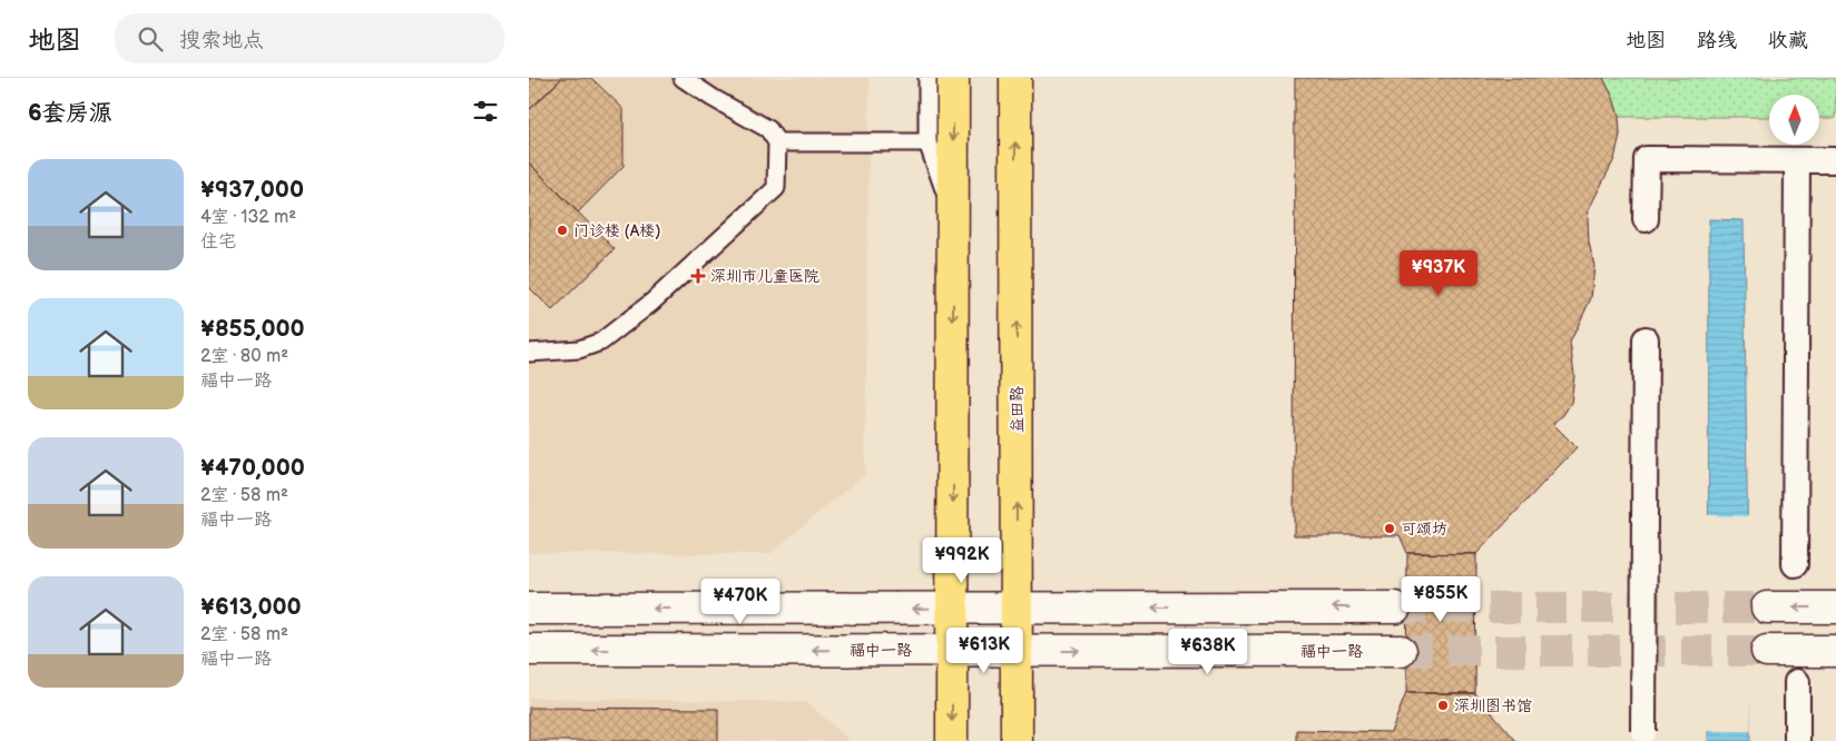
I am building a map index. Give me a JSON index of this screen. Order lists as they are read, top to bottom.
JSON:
{
  "streets": {
    "main road": ["益田路"],
    "street": ["福中一路"]
  },
  "crossings": [
    ["益田路", "福中一路"]
  ],
  "places": {
    "other": ["门诊楼 (A楼)", "可颂坊", "深圳图书馆"],
    "health": ["深圳市儿童医院"]
  },
  "north": "top",
  "page": {
    "header": "地图",
    "search": "搜索地点",
    "nav": ["地图", "路线", "收藏"],
    "heading": "6套房源",
    "list": [
      {
        "name": "¥937,000",
        "note": "4室 · 132 m² · 住宅"
      },
      {
        "name": "¥855,000",
        "note": "2室 · 80 m² · 福中一路"
      },
      {
        "name": "¥470,000",
        "note": "2室 · 58 m² · 福中一路"
      },
      {
        "name": "¥613,000",
        "note": "2室 · 58 m² · 福中一路"
      }
    ],
    "price": [
      "¥937K",
      "¥992K",
      "¥855K",
      "¥470K",
      "¥613K",
      "¥638K"
    ]
  }
}
